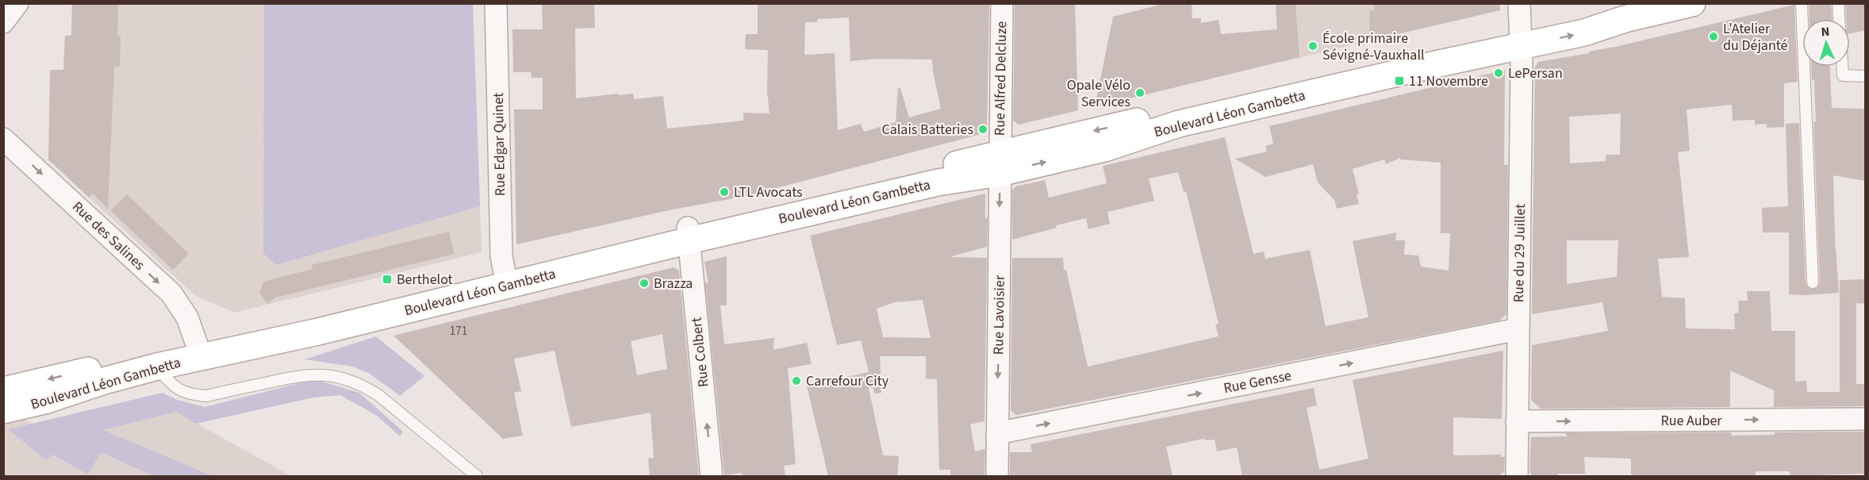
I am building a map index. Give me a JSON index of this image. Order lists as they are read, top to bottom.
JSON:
{
  "streets": {
    "main road": ["Boulevard Léon Gambetta"],
    "street": [
      "Rue Alfred Delcluze",
      "Rue Edgar Quinet",
      "Rue des Salines",
      "Rue du 29 Juillet",
      "Rue Lavoisier",
      "Rue Colbert",
      "Rue Gensse",
      "Rue Auber"
    ]
  },
  "crossings": [
    ["Rue Alfred Delcluze", "Boulevard Léon Gambetta"],
    ["Rue Alfred Delcluze", "Rue Lavoisier"],
    ["Boulevard Léon Gambetta", "Rue Edgar Quinet"],
    ["Boulevard Léon Gambetta", "Rue des Salines"],
    ["Boulevard Léon Gambetta", "Rue du 29 Juillet"],
    ["Boulevard Léon Gambetta", "Rue Lavoisier"],
    ["Boulevard Léon Gambetta", "Rue Colbert"],
    ["Rue du 29 Juillet", "Rue Gensse"],
    ["Rue du 29 Juillet", "Rue Auber"],
    ["Rue Lavoisier", "Rue Gensse"]
  ],
  "one_way": [
    "Rue des Salines",
    "Rue Lavoisier",
    "Rue Colbert",
    "Rue Gensse",
    "Rue Auber"
  ],
  "places": {
    "other": [
      "L'Atelier du Déjanté",
      "École primaire Sévigné-Vauxhall",
      "LePersan",
      "Opale Vélo Services",
      "Calais Batteries",
      "LTL Avocats",
      "Brazza",
      "Carrefour City"
    ],
    "transit": ["11 Novembre", "Berthelot"]
  },
  "house_numbers": ["171"],
  "north": "top"
}
